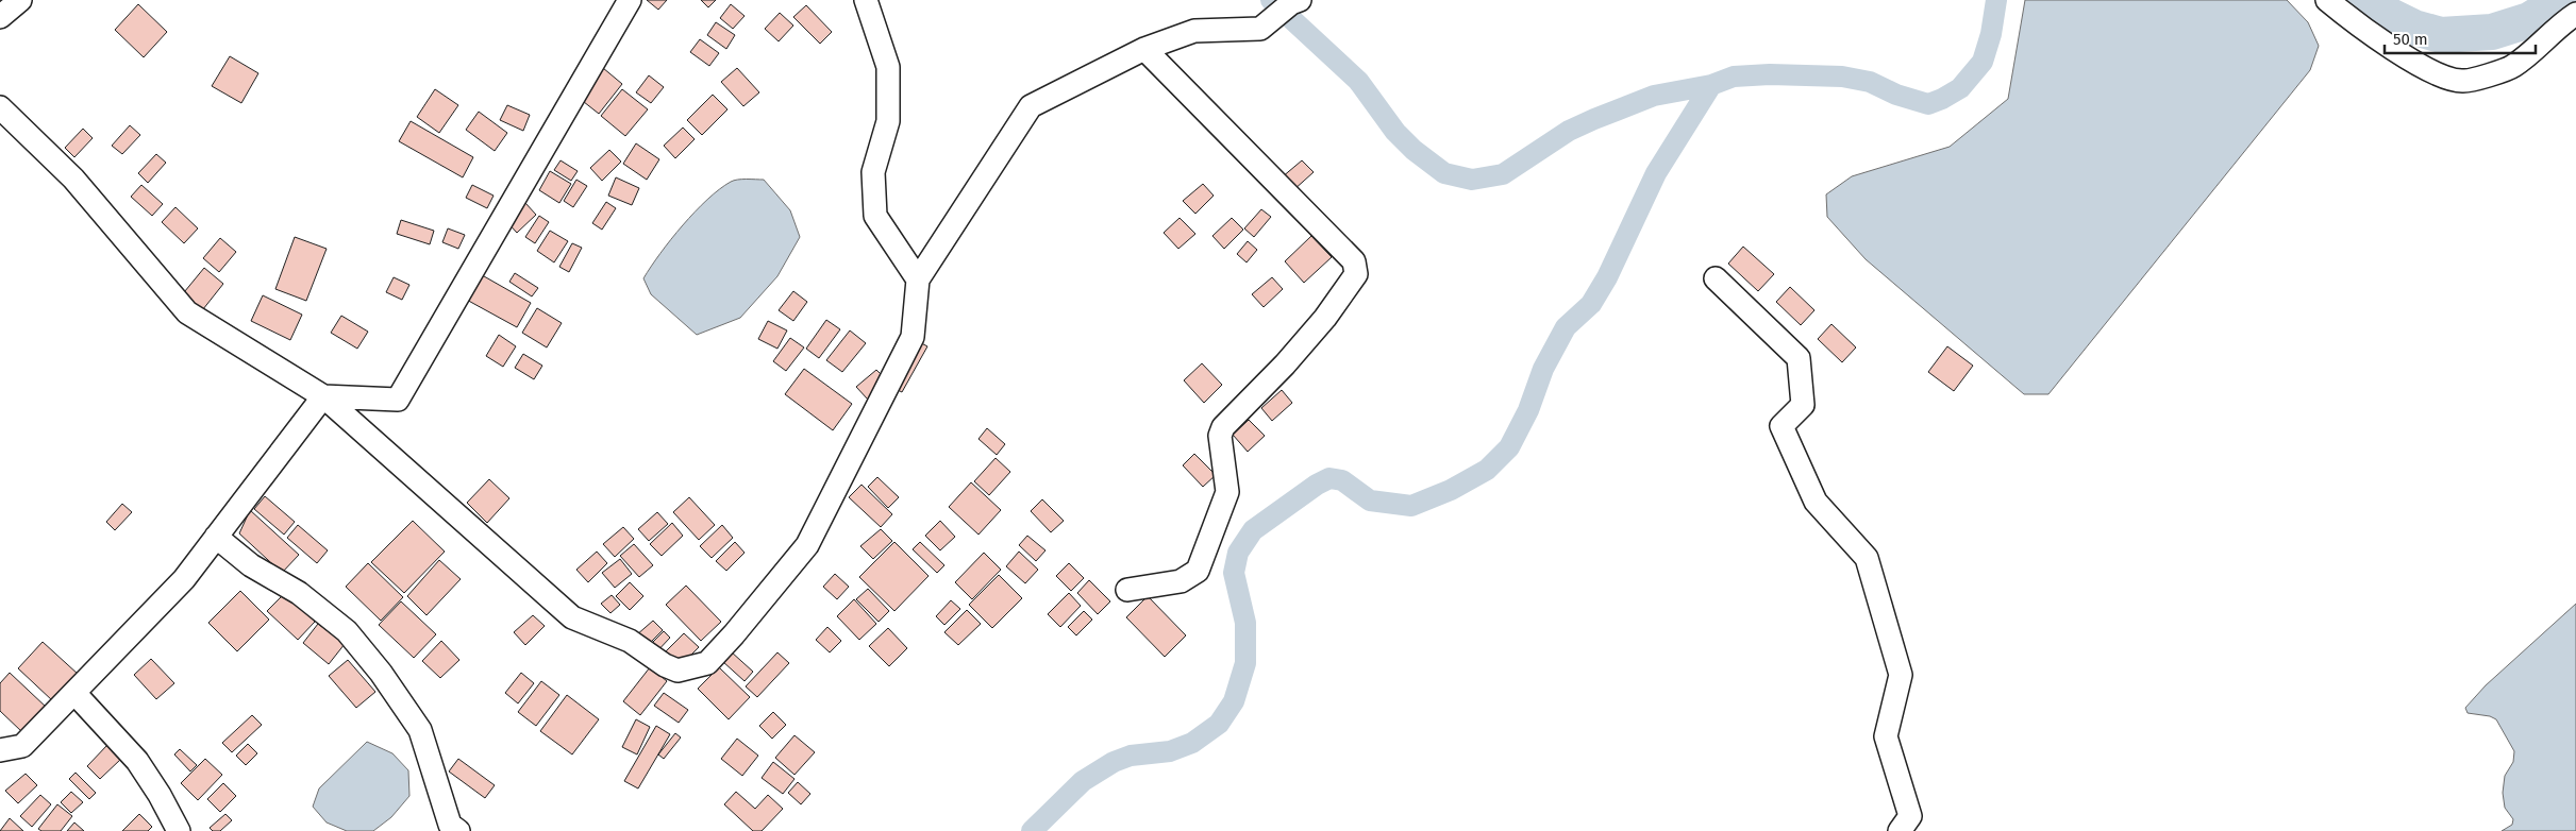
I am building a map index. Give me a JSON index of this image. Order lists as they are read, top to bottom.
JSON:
{
  "scale_bar": "50 m"
}
